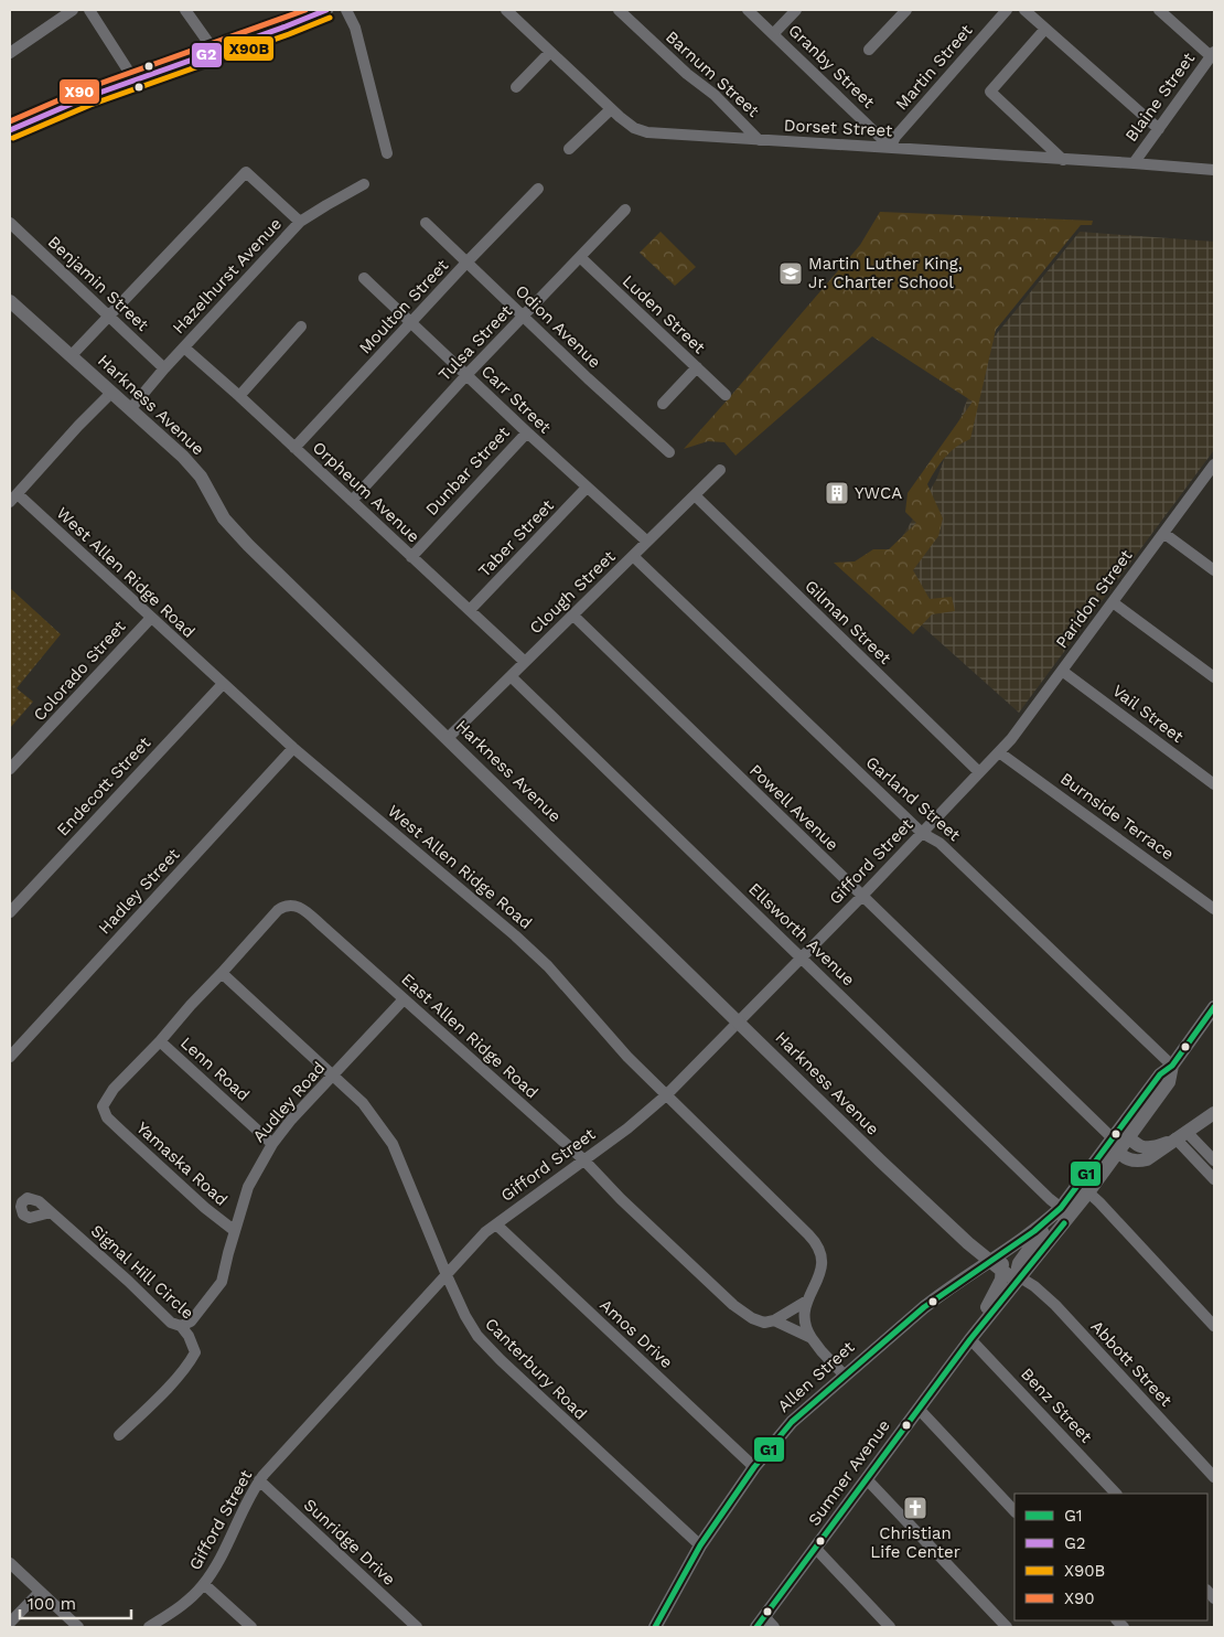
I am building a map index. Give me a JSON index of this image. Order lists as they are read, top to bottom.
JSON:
{
  "streets": {
    "main road": ["Harkness Avenue", "Allen Street", "Sumner Avenue"],
    "street": [
      "Granby Street",
      "Martin Street",
      "Barnum Street",
      "Blaine Street",
      "Dorset Street",
      "Hazelhurst Avenue",
      "Benjamin Street",
      "Moulton Street",
      "Luden Street",
      "Odion Avenue",
      "Tulsa Street",
      "Carr Street",
      "Dunbar Street",
      "Orpheum Avenue",
      "Taber Street",
      "West Allen Ridge Road",
      "Clough Street",
      "Paridon Street",
      "Gilman Street",
      "Colorado Street",
      "Vail Street",
      "Endecott Street",
      "Garland Street",
      "Powell Avenue",
      "Burnside Terrace",
      "Gifford Street",
      "Hadley Street",
      "Ellsworth Avenue",
      "East Allen Ridge Road",
      "Lenn Road",
      "Audley Road",
      "Yamaska Road",
      "Signal Hill Circle",
      "Amos Drive",
      "Abbott Street",
      "Canterbury Road",
      "Benz Street",
      "Sunridge Drive"
    ]
  },
  "crossings": [
    ["Granby Street", "Martin Street"],
    ["Granby Street", "Dorset Street"],
    ["Martin Street", "Dorset Street"],
    ["Barnum Street", "Dorset Street"],
    ["Blaine Street", "Dorset Street"],
    ["Hazelhurst Avenue", "Benjamin Street"],
    ["Hazelhurst Avenue", "Harkness Avenue"],
    ["Hazelhurst Avenue", "Orpheum Avenue"],
    ["Moulton Street", "Odion Avenue"],
    ["Moulton Street", "Carr Street"],
    ["Moulton Street", "Orpheum Avenue"],
    ["Luden Street", "Tulsa Street"],
    ["Odion Avenue", "Tulsa Street"],
    ["Tulsa Street", "Carr Street"],
    ["Tulsa Street", "Orpheum Avenue"],
    ["Carr Street", "Dunbar Street"],
    ["Carr Street", "Taber Street"],
    ["Carr Street", "Clough Street"],
    ["Harkness Avenue", "Clough Street"],
    ["Harkness Avenue", "Gifford Street"],
    ["Harkness Avenue", "Abbott Street"],
    ["Harkness Avenue", "Allen Street"],
    ["Harkness Avenue", "Sumner Avenue"],
    ["Dunbar Street", "Orpheum Avenue"],
    ["Orpheum Avenue", "Taber Street"],
    ["Orpheum Avenue", "Clough Street"],
    ["West Allen Ridge Road", "Colorado Street"],
    ["West Allen Ridge Road", "Endecott Street"],
    ["West Allen Ridge Road", "Gifford Street"],
    ["West Allen Ridge Road", "Hadley Street"],
    ["West Allen Ridge Road", "East Allen Ridge Road"],
    ["Clough Street", "Gilman Street"],
    ["Clough Street", "Garland Street"],
    ["Clough Street", "Powell Avenue"],
    ["Clough Street", "Ellsworth Avenue"],
    ["Paridon Street", "Vail Street"],
    ["Paridon Street", "Burnside Terrace"],
    ["Paridon Street", "Gifford Street"],
    ["Gilman Street", "Gifford Street"],
    ["Garland Street", "Gifford Street"],
    ["Garland Street", "Sumner Avenue"],
    ["Powell Avenue", "Gifford Street"],
    ["Powell Avenue", "Sumner Avenue"],
    ["Burnside Terrace", "Gifford Street"],
    ["Gifford Street", "Ellsworth Avenue"],
    ["Gifford Street", "East Allen Ridge Road"],
    ["Gifford Street", "Amos Drive"],
    ["Gifford Street", "Canterbury Road"],
    ["Gifford Street", "Sunridge Drive"],
    ["Ellsworth Avenue", "Allen Street"],
    ["Ellsworth Avenue", "Sumner Avenue"],
    ["East Allen Ridge Road", "Lenn Road"],
    ["East Allen Ridge Road", "Audley Road"],
    ["East Allen Ridge Road", "Yamaska Road"],
    ["East Allen Ridge Road", "Canterbury Road"],
    ["East Allen Ridge Road", "Allen Street"],
    ["Lenn Road", "Audley Road"],
    ["Audley Road", "Yamaska Road"],
    ["Audley Road", "Signal Hill Circle"],
    ["Audley Road", "Canterbury Road"],
    ["Amos Drive", "Allen Street"],
    ["Abbott Street", "Sumner Avenue"],
    ["Canterbury Road", "Allen Street"],
    ["Allen Street", "Sumner Avenue"],
    ["Benz Street", "Sumner Avenue"]
  ],
  "places": {
    "school or university": ["Martin Luther King, Jr. Charter School"],
    "building": ["YWCA"],
    "church": ["Christian Life Center"]
  },
  "lines": [
    "transit line G2",
    "transit line X90",
    "transit line X90B",
    "transit line G1"
  ],
  "legend": [
    "G1",
    "G2",
    "X90B",
    "X90"
  ],
  "scale_bar": "100 m"
}
